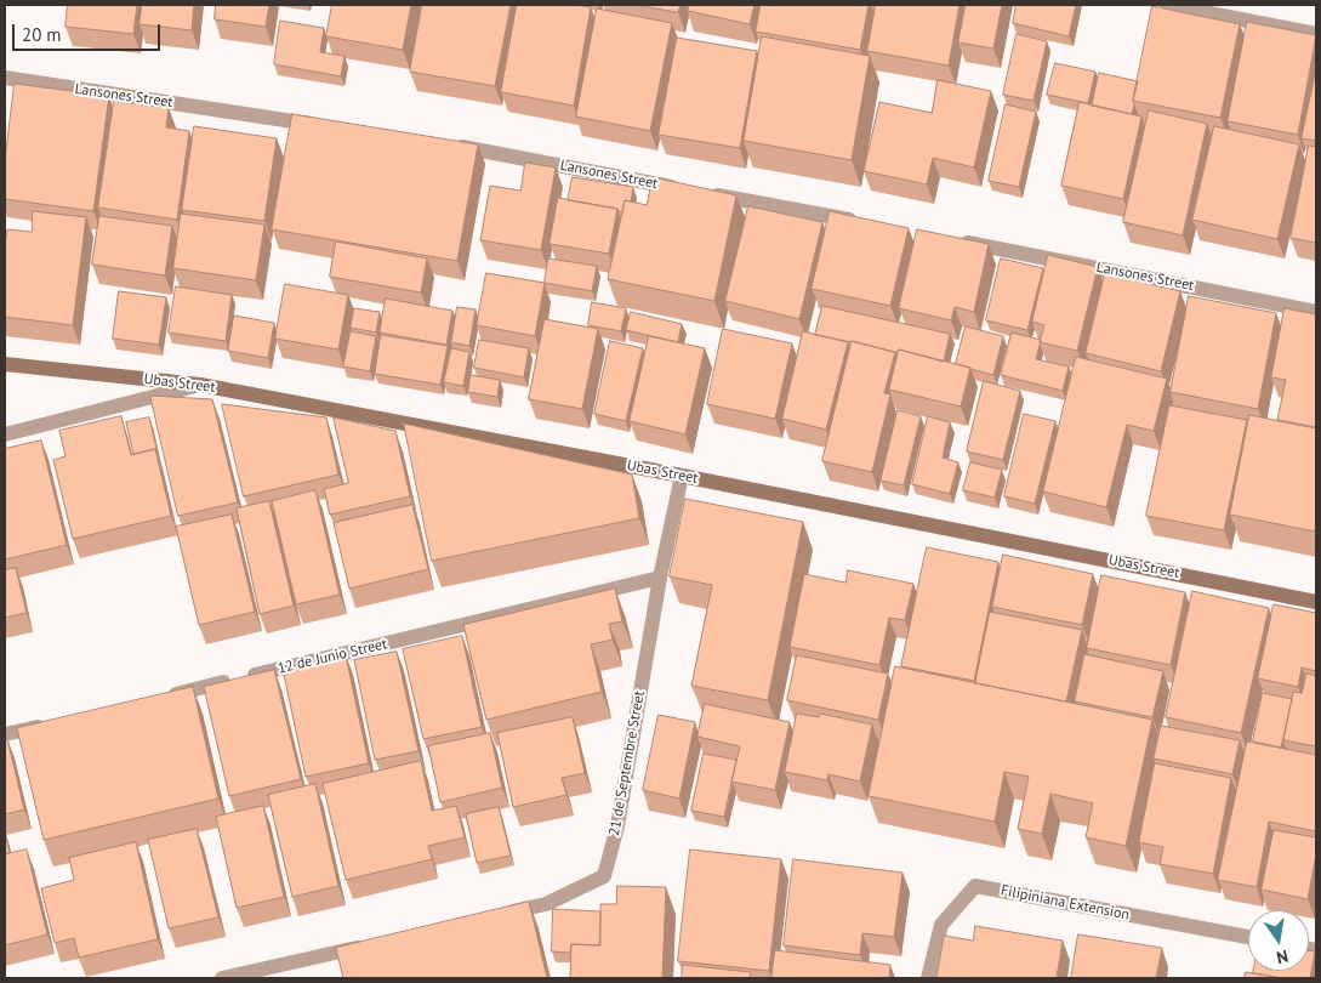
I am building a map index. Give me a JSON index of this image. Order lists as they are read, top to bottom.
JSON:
{
  "streets": {
    "street": [
      "Lansones Street",
      "Ubas Street",
      "12 de Junio Street",
      "21 de Septembre Street",
      "Filipiniana Extension"
    ]
  },
  "crossings": [
    ["Ubas Street", "21 de Septembre Street"],
    ["12 de Junio Street", "21 de Septembre Street"]
  ],
  "scale_bar": "20 m",
  "north": "bottom"
}
